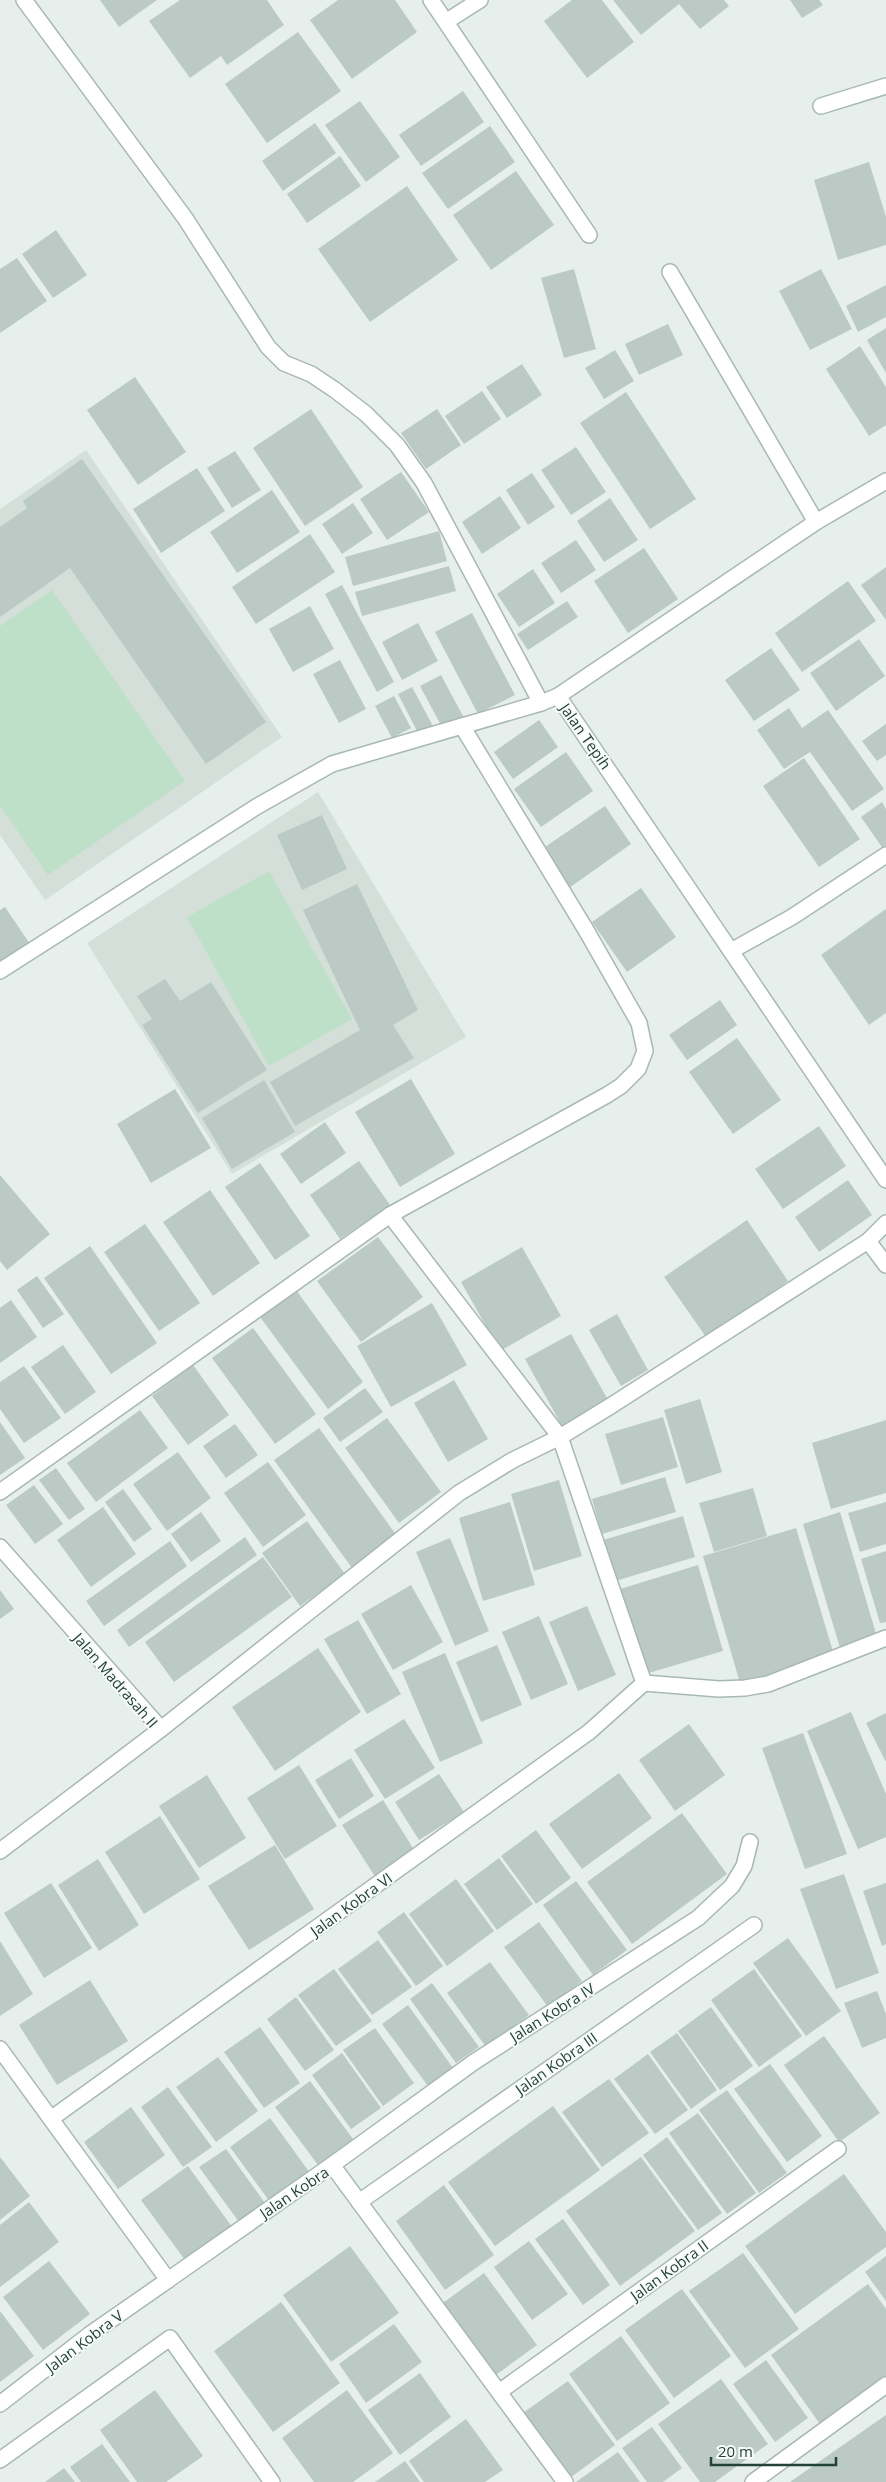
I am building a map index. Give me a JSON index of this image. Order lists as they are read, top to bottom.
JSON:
{
  "streets": {
    "street": [
      "Jalan Tepih",
      "Jalan Madrasah II",
      "Jalan Kobra VI",
      "Jalan Kobra IV",
      "Jalan Kobra III",
      "Jalan Kobra",
      "Jalan Kobra II",
      "Jalan Kobra V"
    ]
  },
  "crossings": [
    ["Jalan Kobra IV", "Jalan Kobra"],
    ["Jalan Kobra III", "Jalan Kobra"],
    ["Jalan Kobra", "Jalan Kobra II"],
    ["Jalan Kobra", "Jalan Kobra V"]
  ],
  "scale_bar": "20 m"
}
